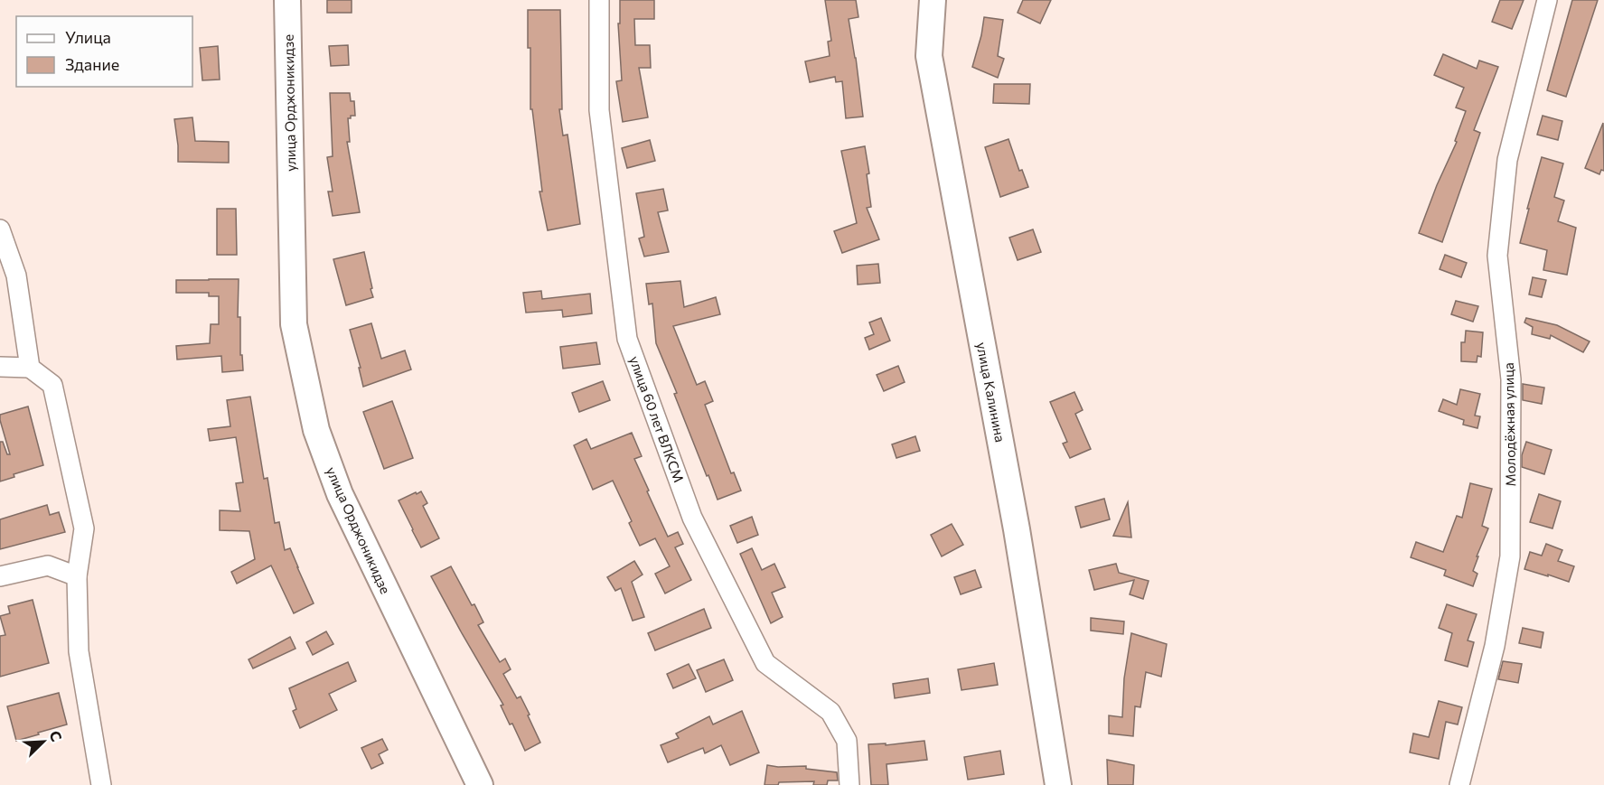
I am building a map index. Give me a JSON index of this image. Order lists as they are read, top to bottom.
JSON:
{
  "streets": {
    "main road": ["улица Орджоникидзе", "улица Калинина"],
    "street": ["улица 60 лет ВЛКСМ", "Молодёжная улица"]
  },
  "legend": ["Улица", "Здание"],
  "north": "top right"
}
